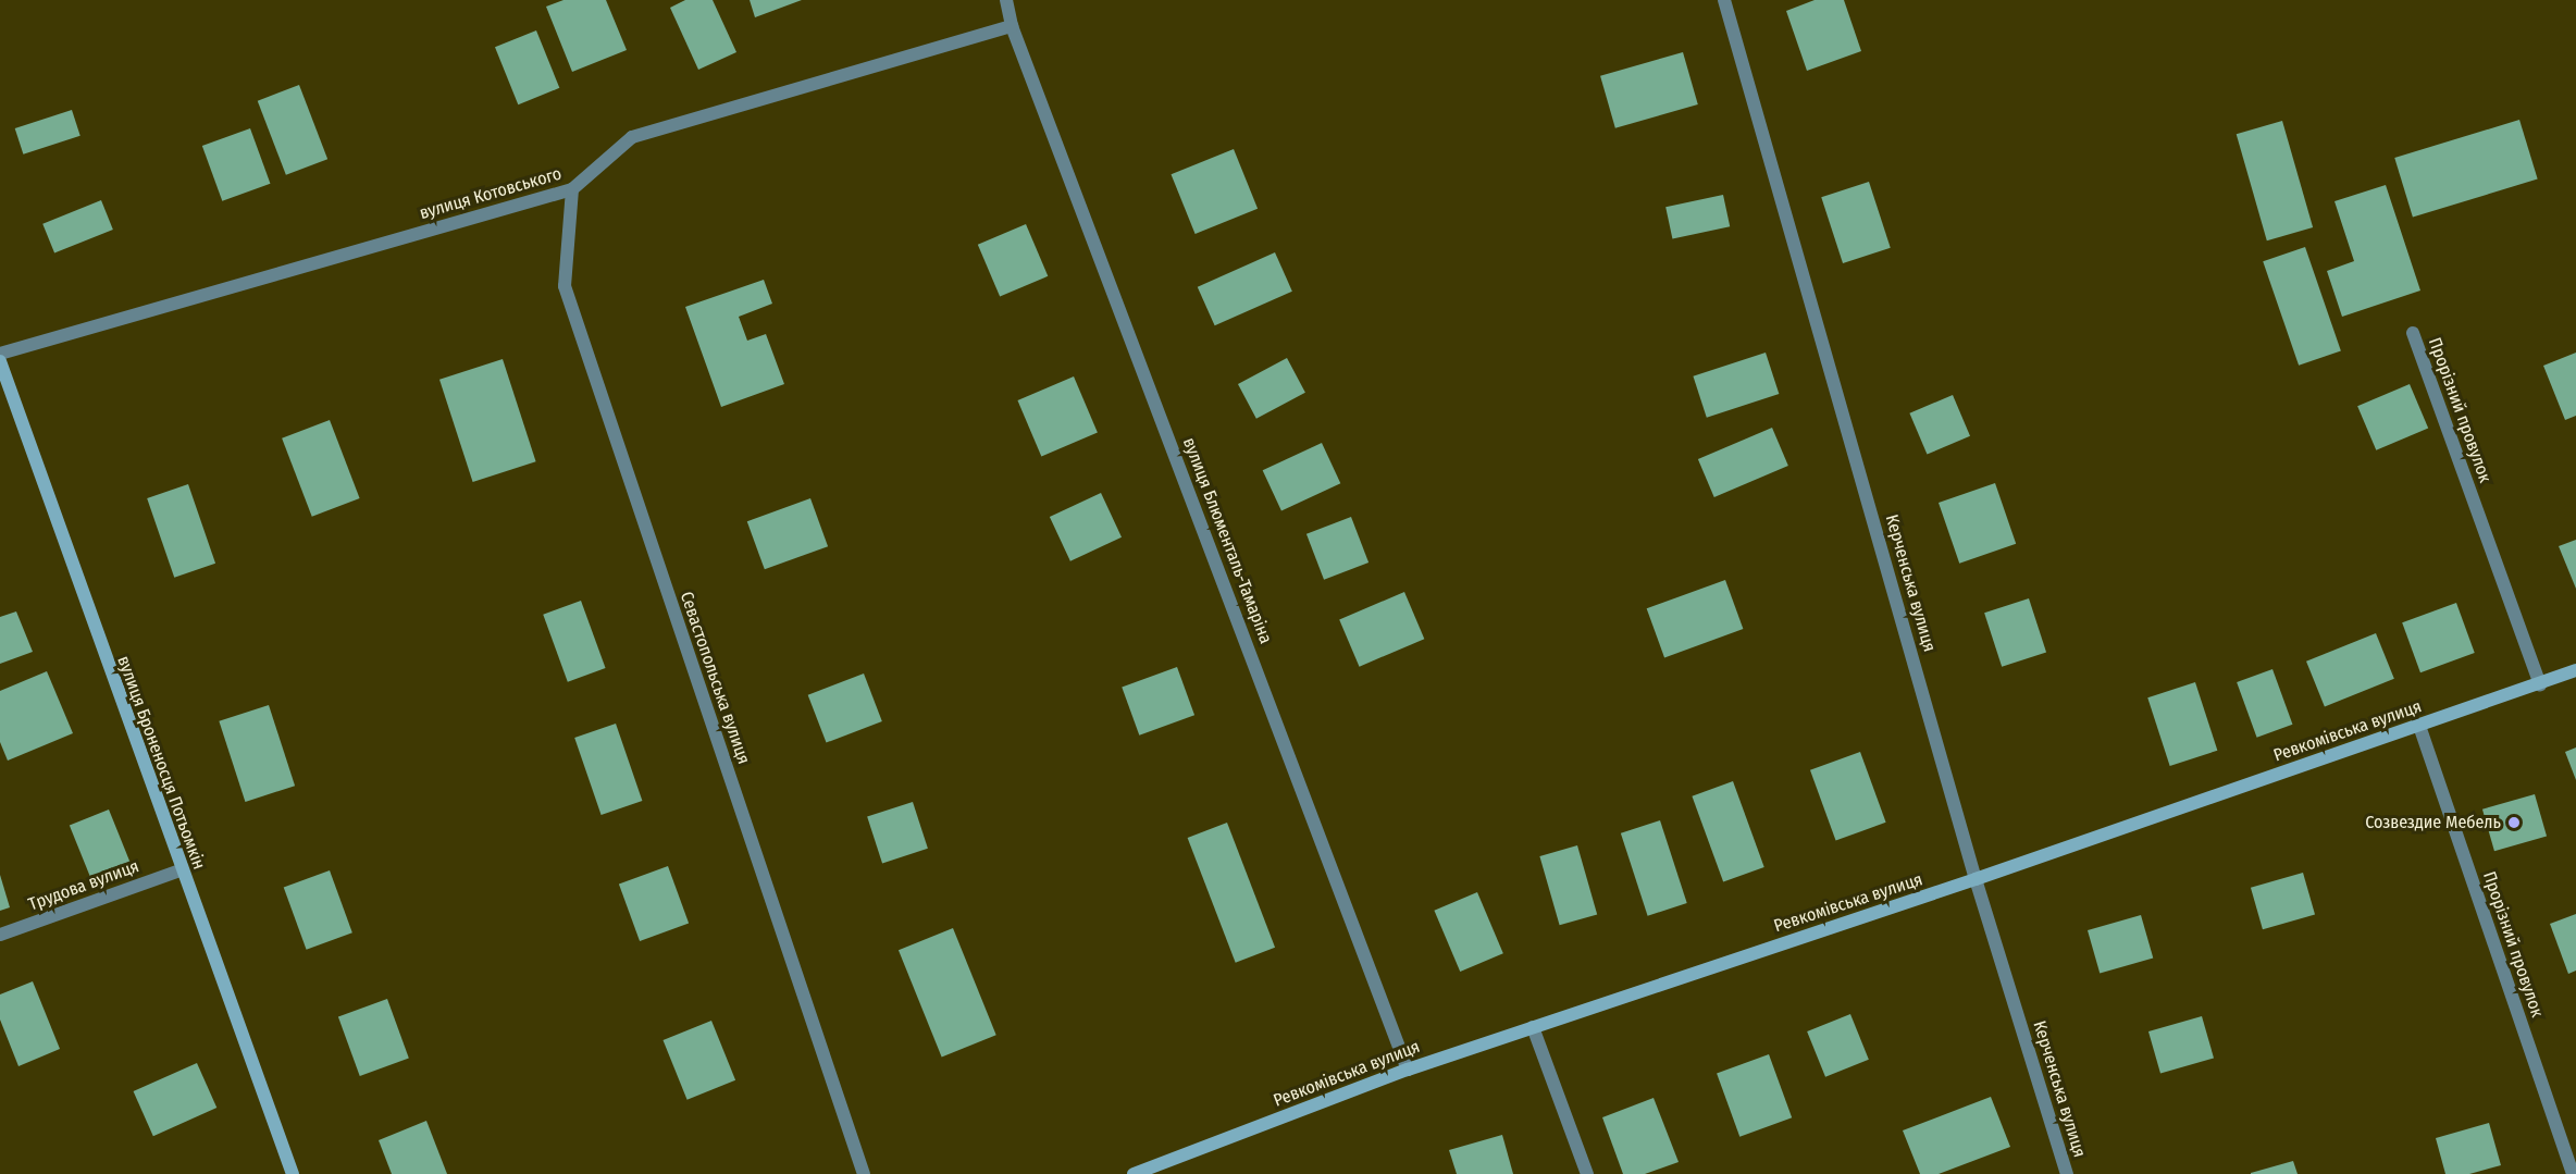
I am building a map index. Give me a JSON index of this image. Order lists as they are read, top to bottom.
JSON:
{
  "streets": {
    "street": [
      "вулиця Котовського",
      "Прорізний провулок",
      "вулиця Блюменталь-Тамаріна",
      "Керченська вулиця",
      "Севастопольська вулиця",
      "Ревкомівська вулиця",
      "вулиця Броненосця Потьомкін",
      "Трудова вулиця"
    ]
  },
  "crossings": [
    ["вулиця Котовського", "вулиця Блюменталь-Тамаріна"],
    ["вулиця Котовського", "Севастопольська вулиця"],
    ["Прорізний провулок", "Ревкомівська вулиця"],
    ["вулиця Блюменталь-Тамаріна", "Ревкомівська вулиця"],
    ["Керченська вулиця", "Ревкомівська вулиця"],
    ["вулиця Броненосця Потьомкін", "Трудова вулиця"]
  ],
  "places": ["Созвездие Мебель"]
}
